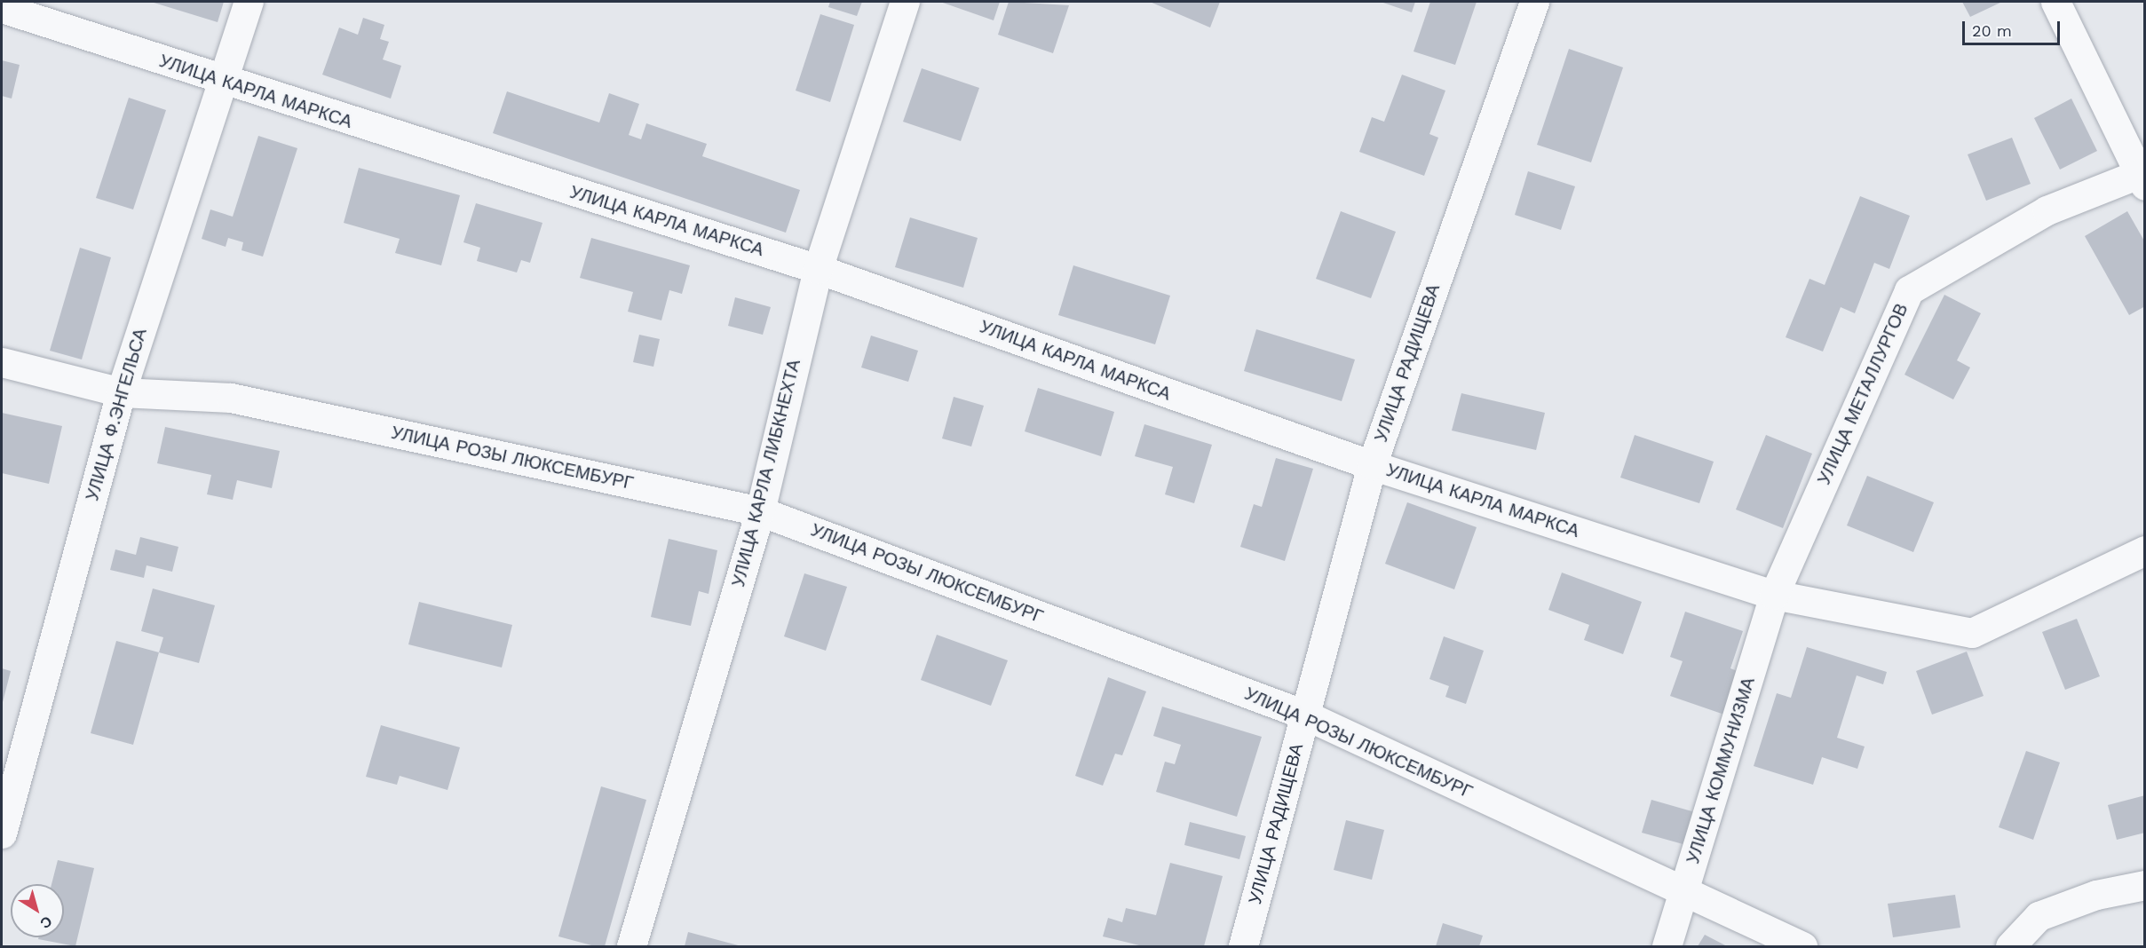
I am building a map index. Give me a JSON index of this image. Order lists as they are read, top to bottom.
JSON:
{
  "streets": {
    "street": [
      "УЛИЦА КАРЛА МАРКСА",
      "УЛИЦА РАДИЩЕВА",
      "УЛИЦА МЕТАЛЛУРГОВ",
      "УЛИЦА Ф.ЭНГЕЛЬСА",
      "УЛИЦА РОЗЫ ЛЮКСЕМБУРГ",
      "УЛИЦА КАРЛА ЛИБКНЕХТА",
      "УЛИЦА КОММУНИЗМА"
    ]
  },
  "crossings": [
    ["УЛИЦА КАРЛА МАРКСА", "УЛИЦА РАДИЩЕВА"],
    ["УЛИЦА КАРЛА МАРКСА", "УЛИЦА МЕТАЛЛУРГОВ"],
    ["УЛИЦА КАРЛА МАРКСА", "УЛИЦА Ф.ЭНГЕЛЬСА"],
    ["УЛИЦА КАРЛА МАРКСА", "УЛИЦА КАРЛА ЛИБКНЕХТА"],
    ["УЛИЦА КАРЛА МАРКСА", "УЛИЦА КОММУНИЗМА"],
    ["УЛИЦА РАДИЩЕВА", "УЛИЦА РОЗЫ ЛЮКСЕМБУРГ"],
    ["УЛИЦА МЕТАЛЛУРГОВ", "УЛИЦА КОММУНИЗМА"],
    ["УЛИЦА Ф.ЭНГЕЛЬСА", "УЛИЦА РОЗЫ ЛЮКСЕМБУРГ"],
    ["УЛИЦА РОЗЫ ЛЮКСЕМБУРГ", "УЛИЦА КАРЛА ЛИБКНЕХТА"],
    ["УЛИЦА РОЗЫ ЛЮКСЕМБУРГ", "УЛИЦА КОММУНИЗМА"]
  ],
  "scale_bar": "20 m",
  "north": "bottom right"
}
